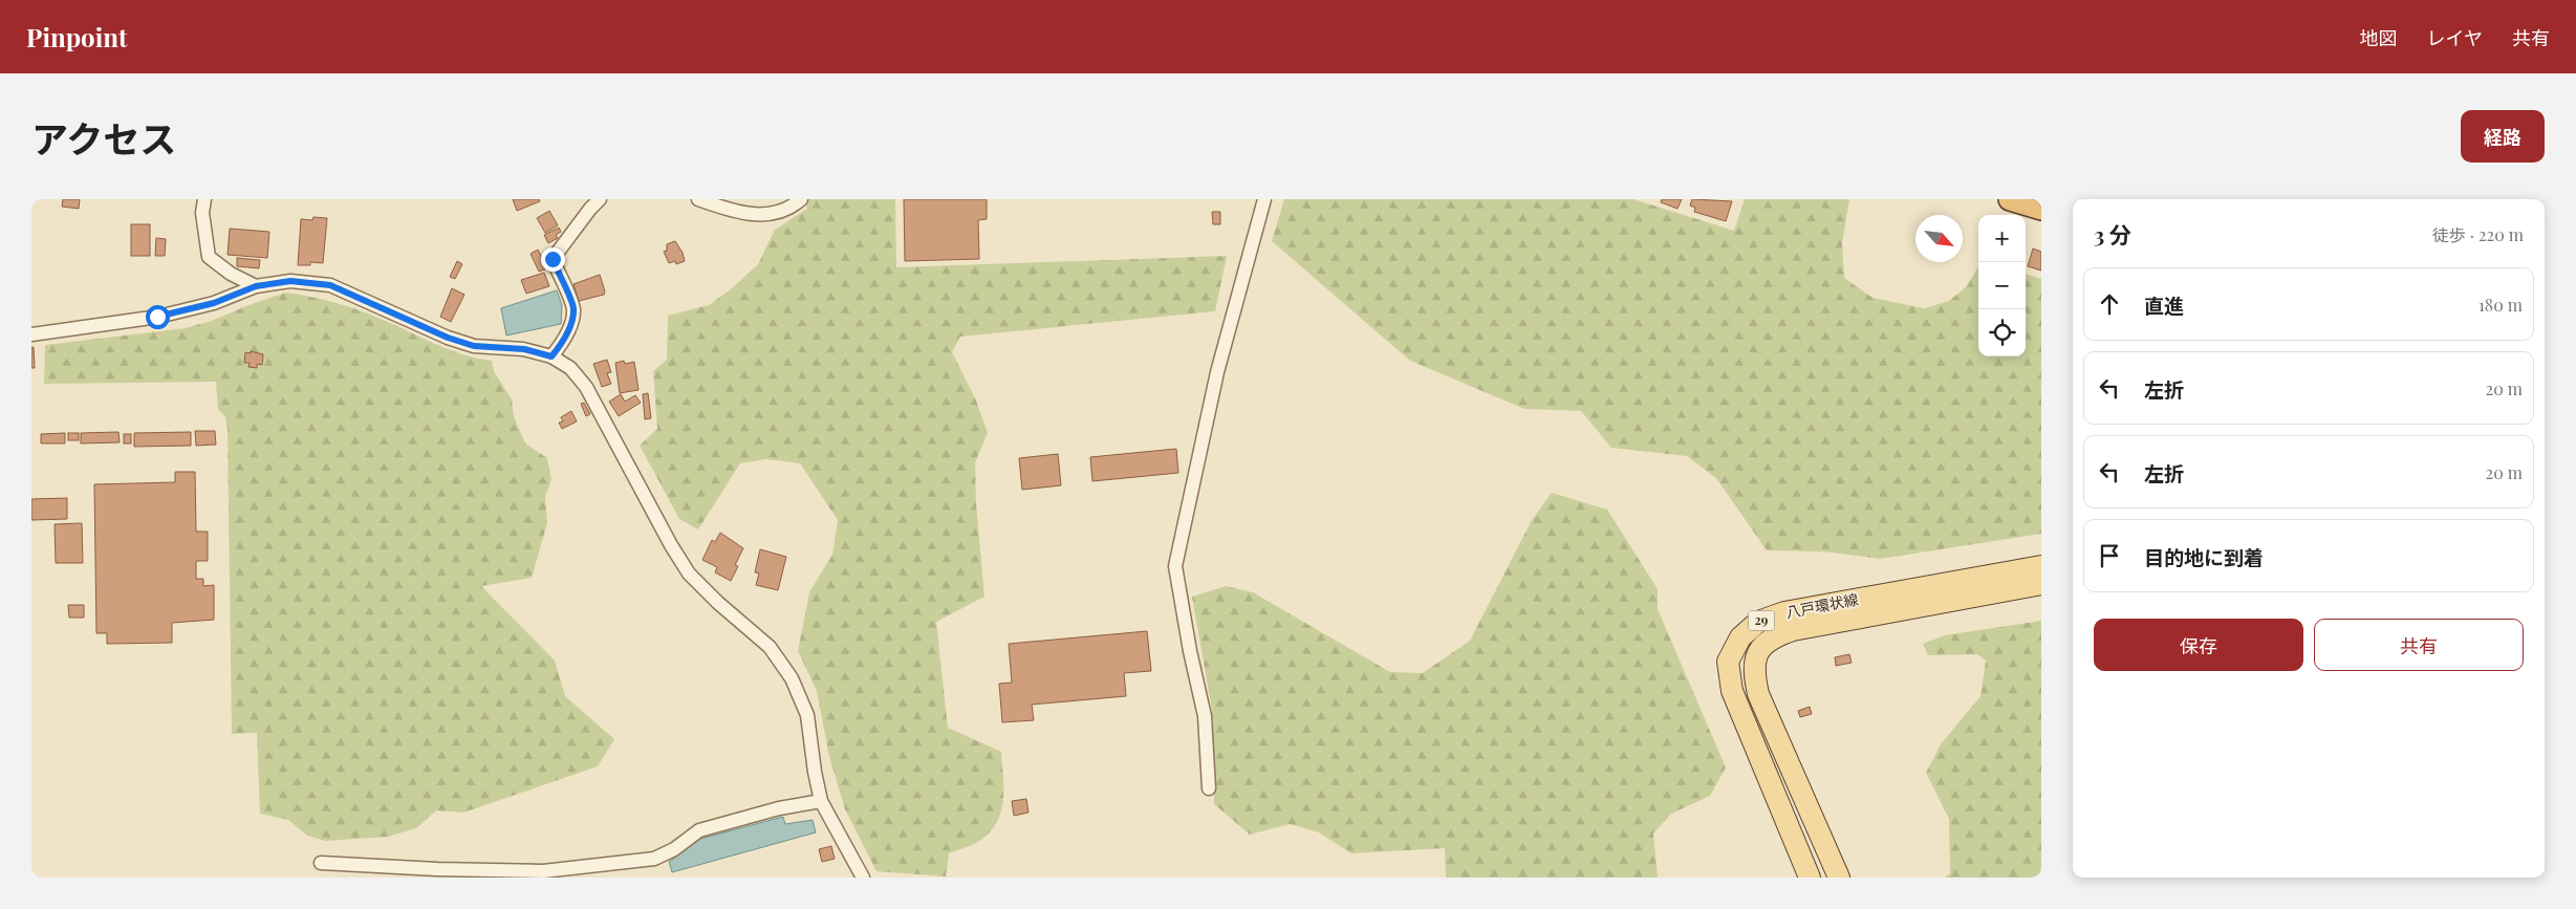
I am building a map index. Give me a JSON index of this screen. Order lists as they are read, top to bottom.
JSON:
{
  "streets": {
    "main road": ["八戸環状線", "29"]
  },
  "north": "bottom right",
  "page": {
    "header": "Pinpoint",
    "nav": ["地図", "レイヤ", "共有"],
    "title": "アクセス",
    "buttons": [
      "経路",
      ["保存", "共有"]
    ],
    "heading": ["3 分", "徒歩 · 220 m"],
    "map_buttons": ["+", "−"],
    "list": [
      ["直進", "180 m"],
      ["左折", "20 m"],
      ["左折", "20 m"],
      "目的地に到着"
    ]
  }
}
